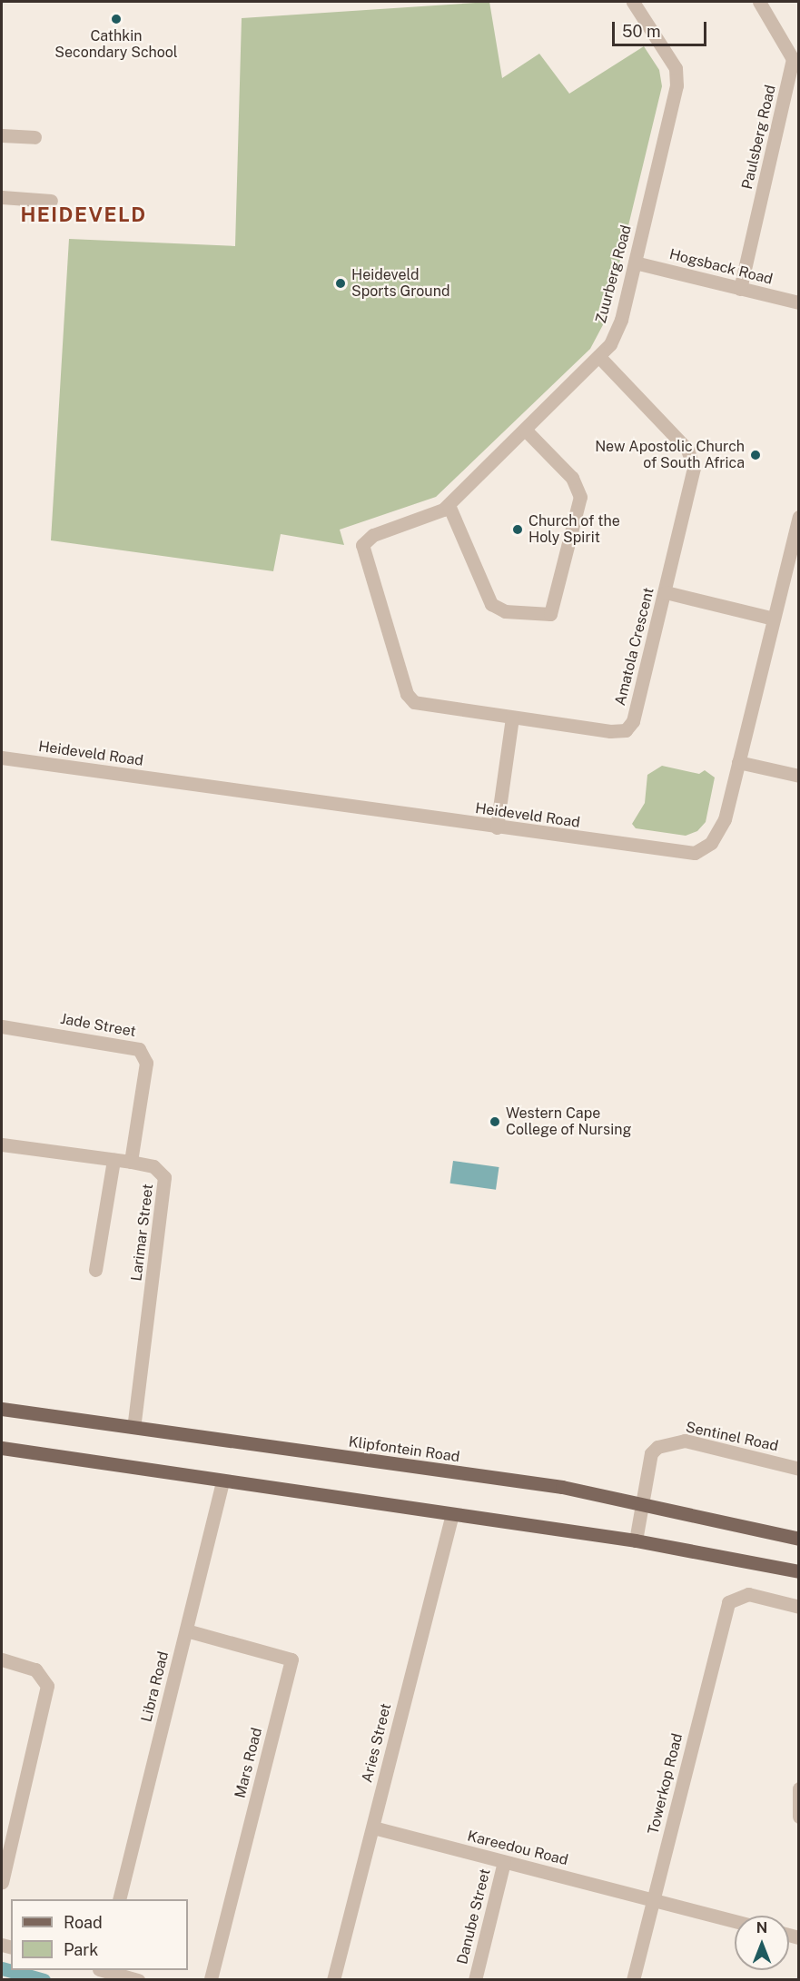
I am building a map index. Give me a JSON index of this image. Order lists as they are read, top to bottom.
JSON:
{
  "streets": {
    "main road": ["Klipfontein Road"],
    "street": [
      "Paulsberg Road",
      "Hogsback Road",
      "Zuurberg Road",
      "Amatola Crescent",
      "Heideveld Road",
      "Jade Street",
      "Larimar Street",
      "Sentinel Road",
      "Libra Road",
      "Aries Street",
      "Mars Road",
      "Towerkop Road",
      "Kareedou Road",
      "Danube Street"
    ]
  },
  "crossings": [
    ["Paulsberg Road", "Hogsback Road"],
    ["Hogsback Road", "Zuurberg Road"],
    ["Zuurberg Road", "Amatola Crescent"],
    ["Jade Street", "Larimar Street"],
    ["Larimar Street", "Klipfontein Road"],
    ["Sentinel Road", "Klipfontein Road"],
    ["Libra Road", "Mars Road"],
    ["Aries Street", "Kareedou Road"],
    ["Towerkop Road", "Kareedou Road"],
    ["Kareedou Road", "Danube Street"]
  ],
  "districts": ["HEIDEVELD"],
  "places": [
    "Cathkin Secondary School",
    "Heideveld Sports Ground",
    "New Apostolic Church of South Africa",
    "Church of the Holy Spirit",
    "Western Cape College of Nursing"
  ],
  "legend": ["Road", "Park"],
  "scale_bar": "50 m",
  "north": "top"
}
